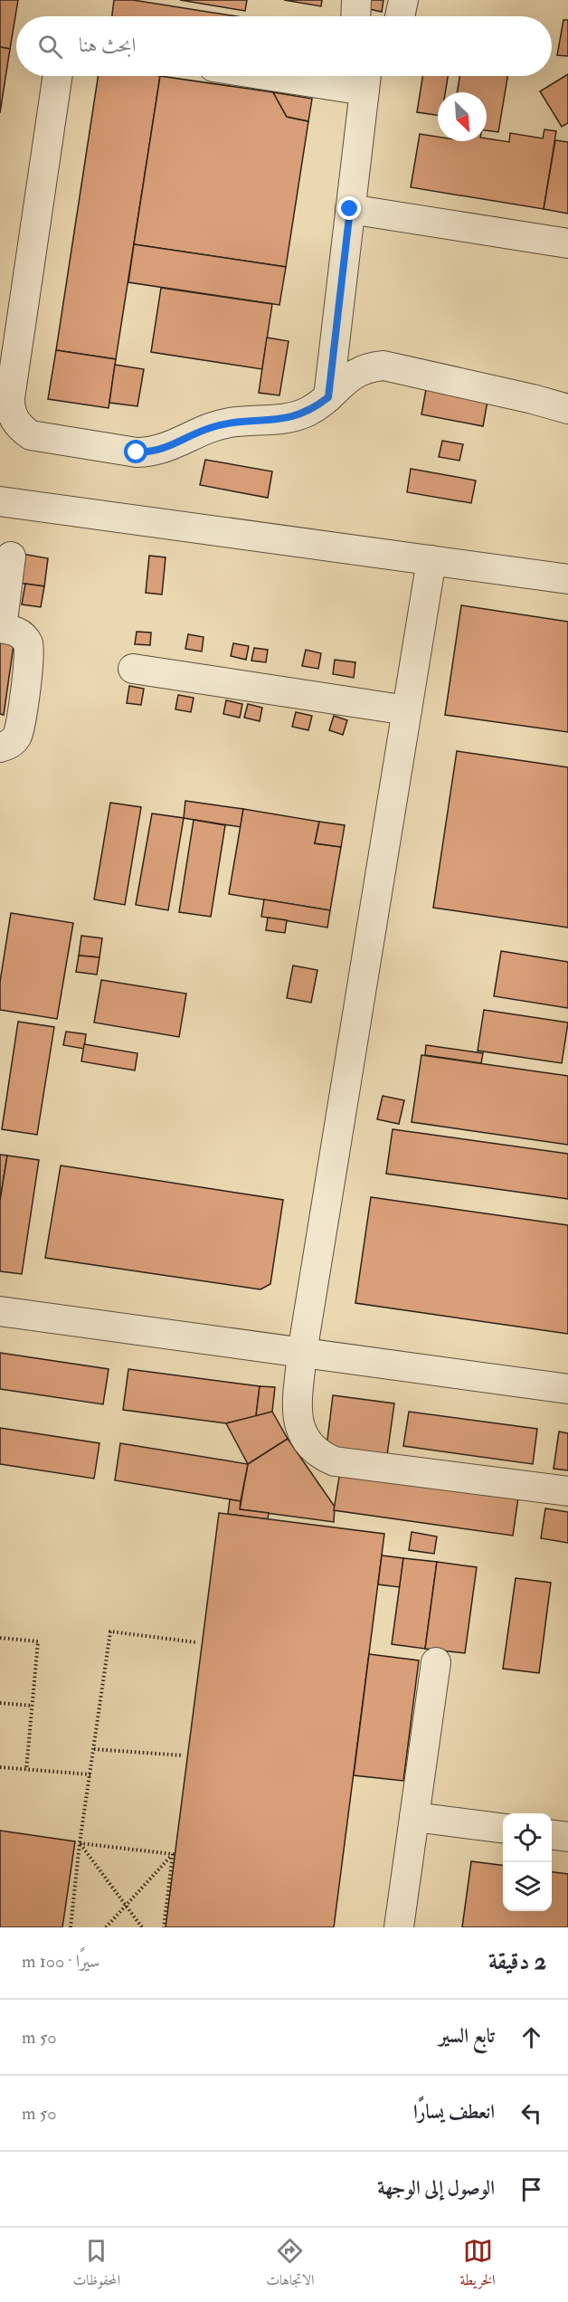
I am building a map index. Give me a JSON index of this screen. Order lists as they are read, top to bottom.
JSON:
{
  "north": "bottom right",
  "page": {
    "search": "ابحث هنا",
    "heading": ["2 دقيقة", "سيرًا · 100 m"],
    "list": [
      ["تابع السير", "50 m"],
      ["انعطف يسارًا", "50 m"],
      "الوصول إلى الوجهة"
    ],
    "nav": ["الخريطة", "الاتجاهات", "المحفوظات"]
  }
}
